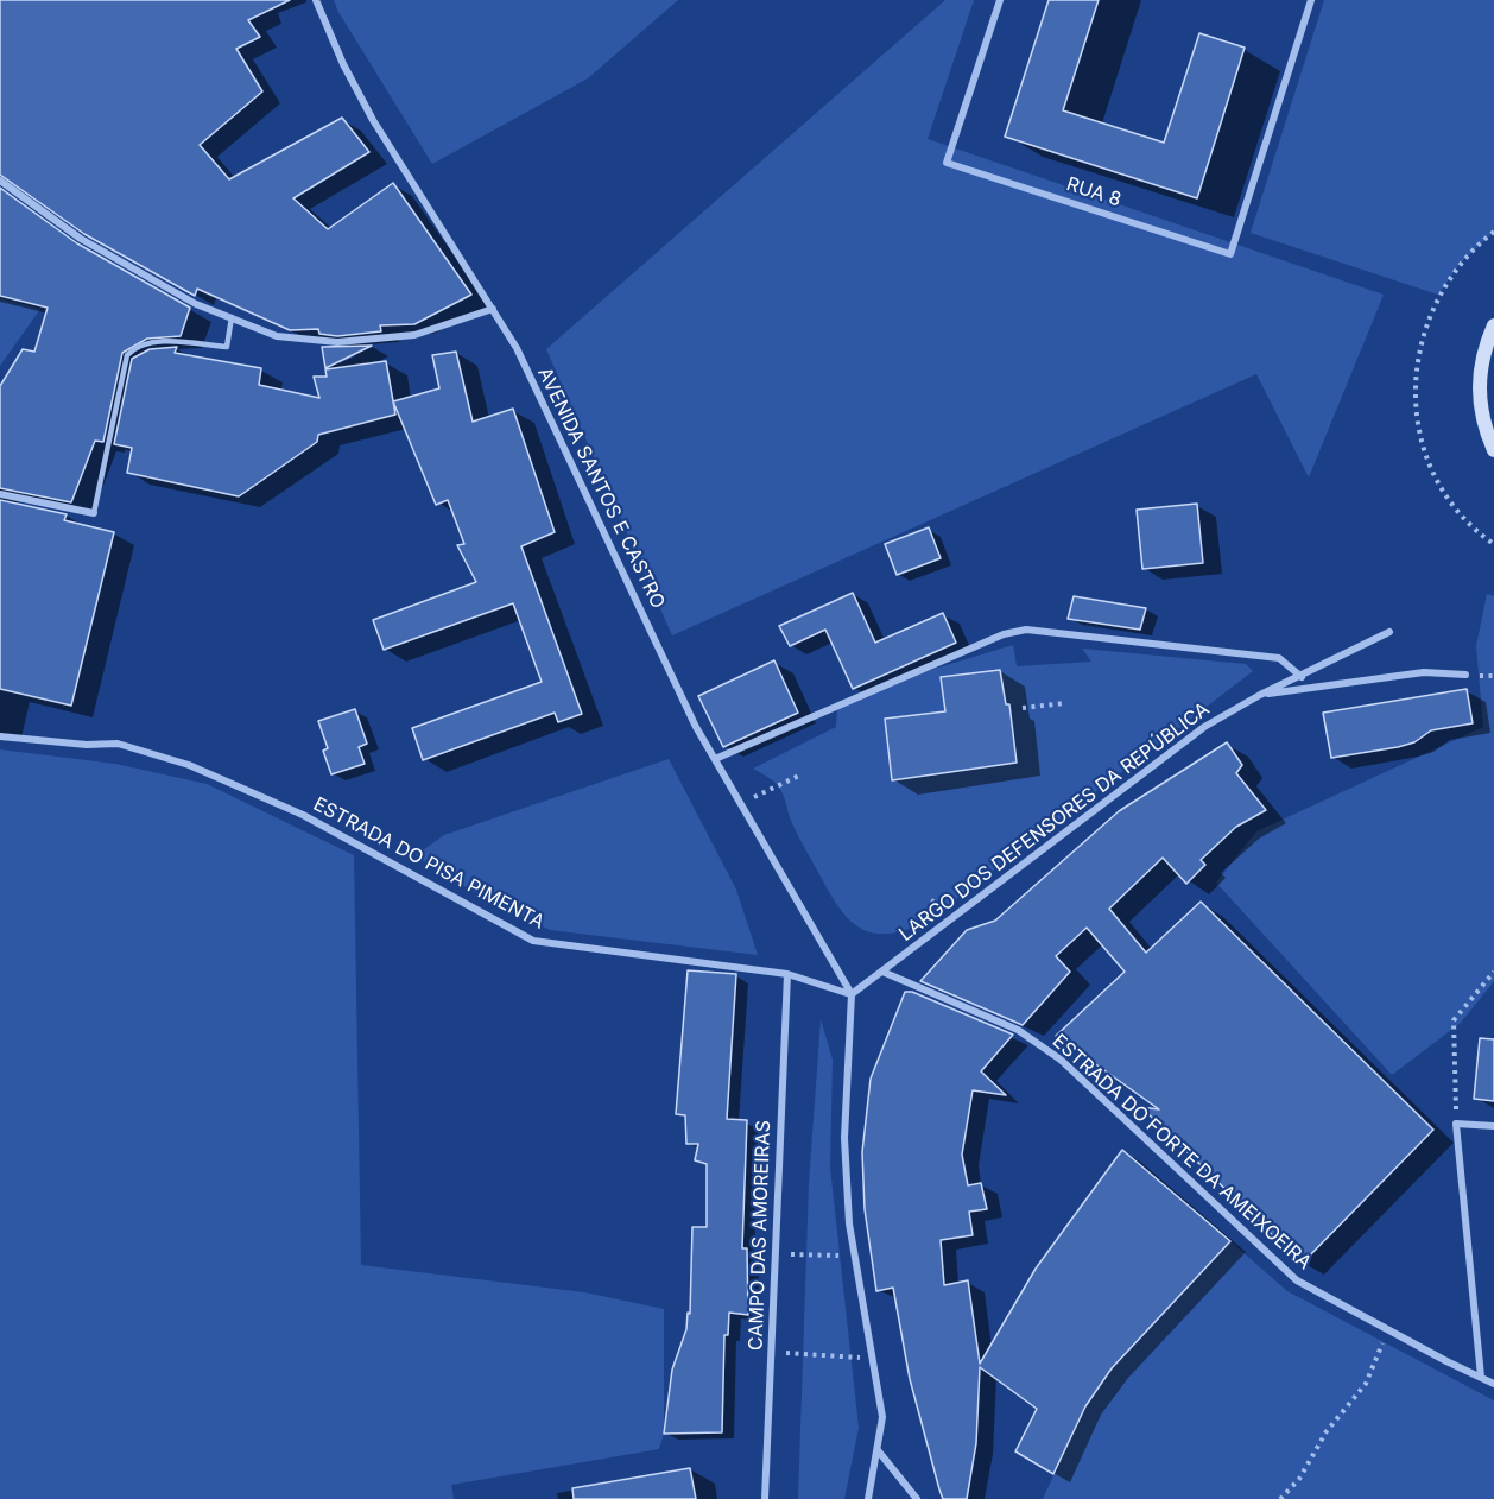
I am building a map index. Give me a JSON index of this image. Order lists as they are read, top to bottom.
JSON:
{
  "streets": {
    "street": [
      "RUA 8",
      "AVENIDA SANTOS E CASTRO",
      "LARGO DOS DEFENSORES DA REPÚBLICA",
      "ESTRADA DO PISA PIMENTA",
      "ESTRADA DO FORTE DA AMEIXOEIRA",
      "CAMPO DAS AMOREIRAS"
    ]
  },
  "crossings": [
    ["AVENIDA SANTOS E CASTRO", "LARGO DOS DEFENSORES DA REPÚBLICA"],
    ["AVENIDA SANTOS E CASTRO", "ESTRADA DO PISA PIMENTA"],
    ["LARGO DOS DEFENSORES DA REPÚBLICA", "ESTRADA DO PISA PIMENTA"],
    ["LARGO DOS DEFENSORES DA REPÚBLICA", "ESTRADA DO FORTE DA AMEIXOEIRA"],
    ["ESTRADA DO PISA PIMENTA", "CAMPO DAS AMOREIRAS"]
  ]
}
